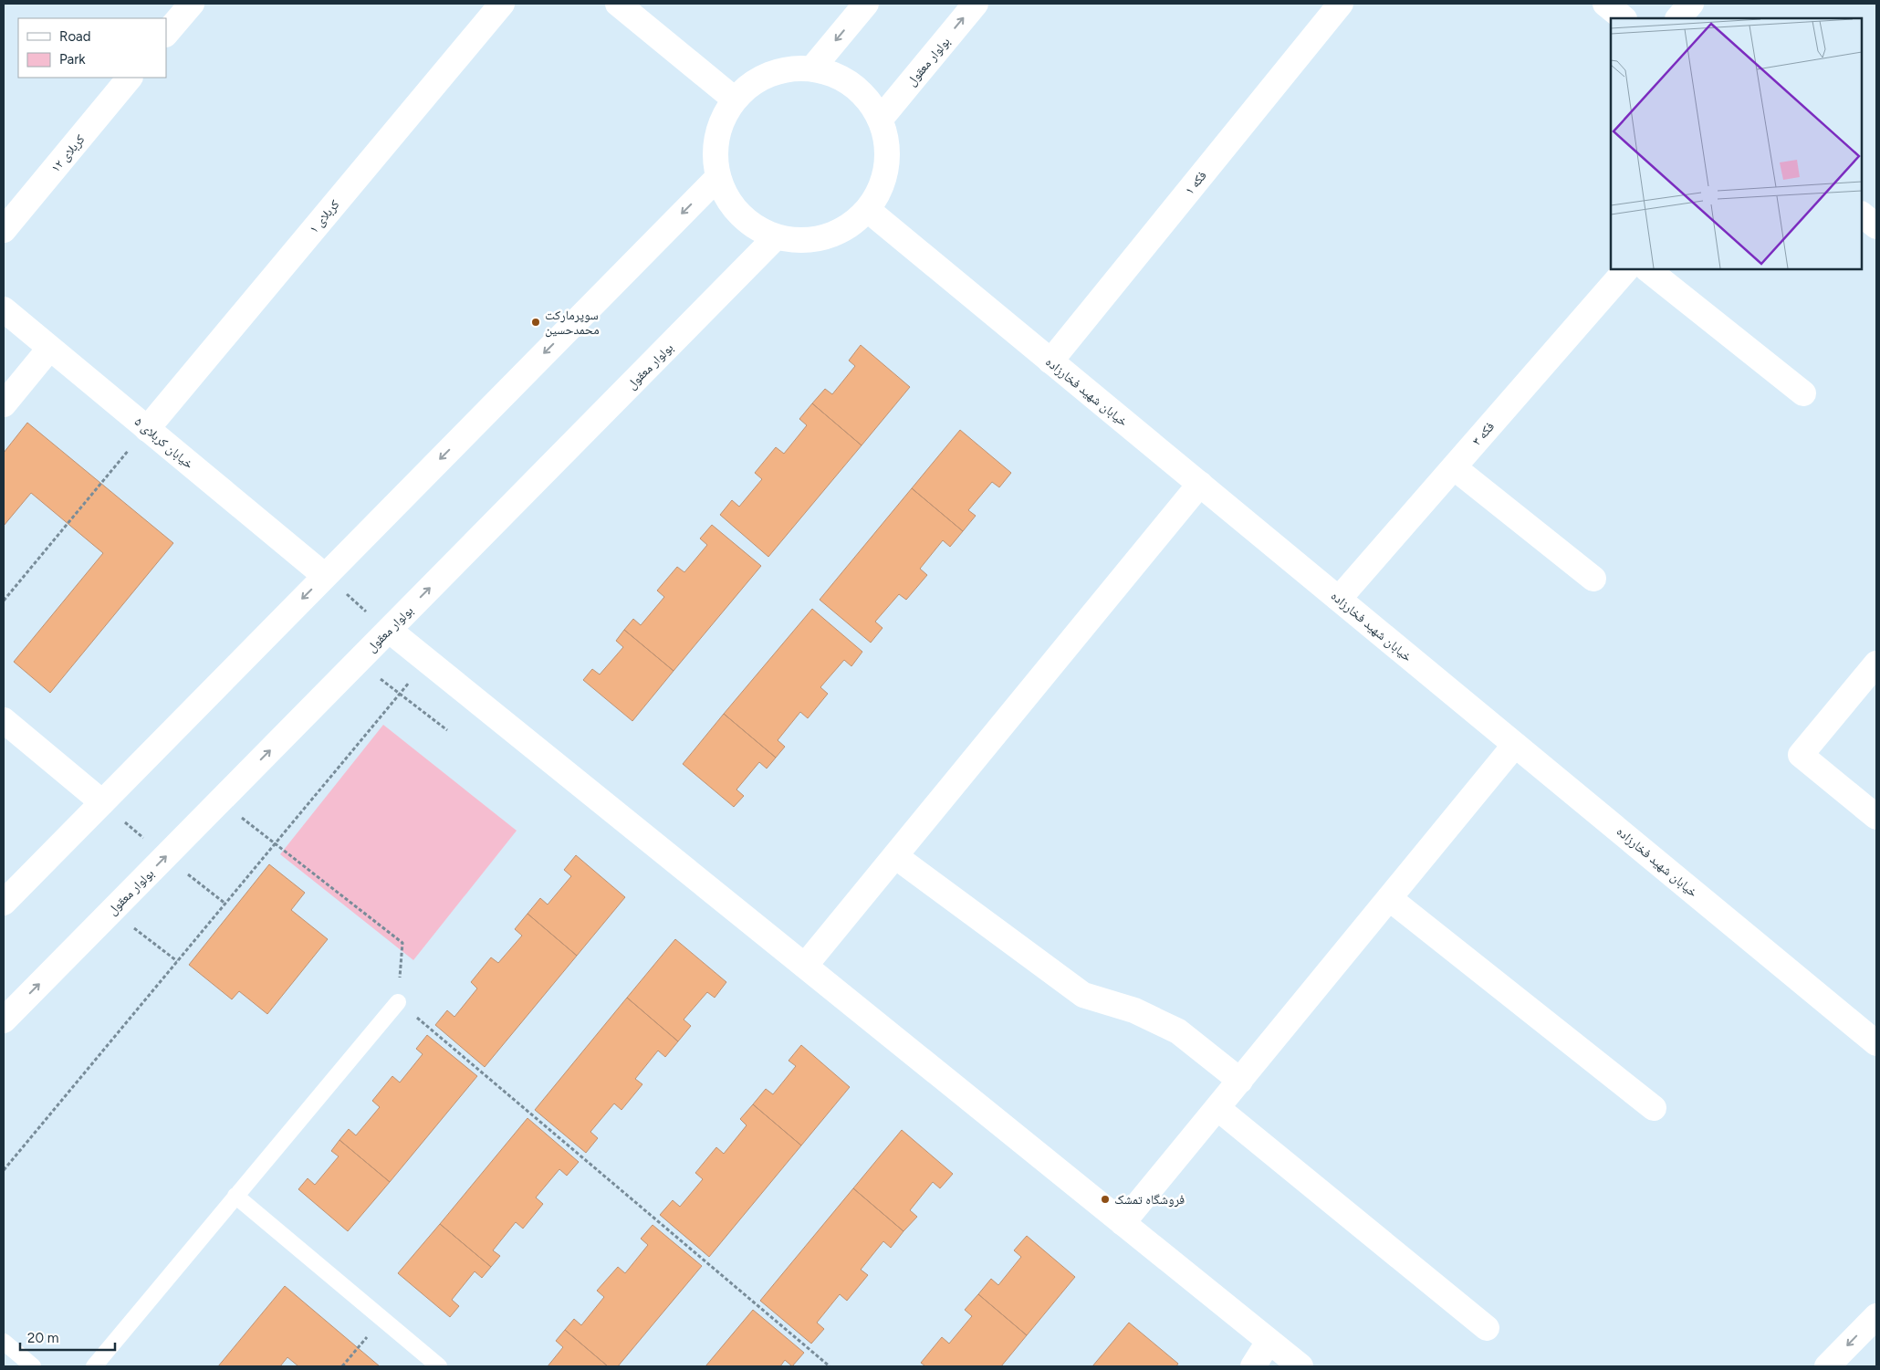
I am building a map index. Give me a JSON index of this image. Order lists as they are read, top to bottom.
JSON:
{
  "streets": {
    "street": [
      "بولوار معقول",
      "کربلای ۱۲",
      "فکه ۱",
      "کربلای ۱",
      "خیابان شهید فخارزاده",
      "فکه ۳",
      "خیابان کربلای ۵"
    ]
  },
  "crossings": [
    ["فکه ۱", "خیابان شهید فخارزاده"],
    ["کربلای ۱", "خیابان کربلای ۵"],
    ["خیابان شهید فخارزاده", "فکه ۳"]
  ],
  "places": ["سوپرمارکت محمدحسین", "فروشگاه تمشک"],
  "legend": ["Road", "Park"],
  "scale_bar": "20 m"
}
